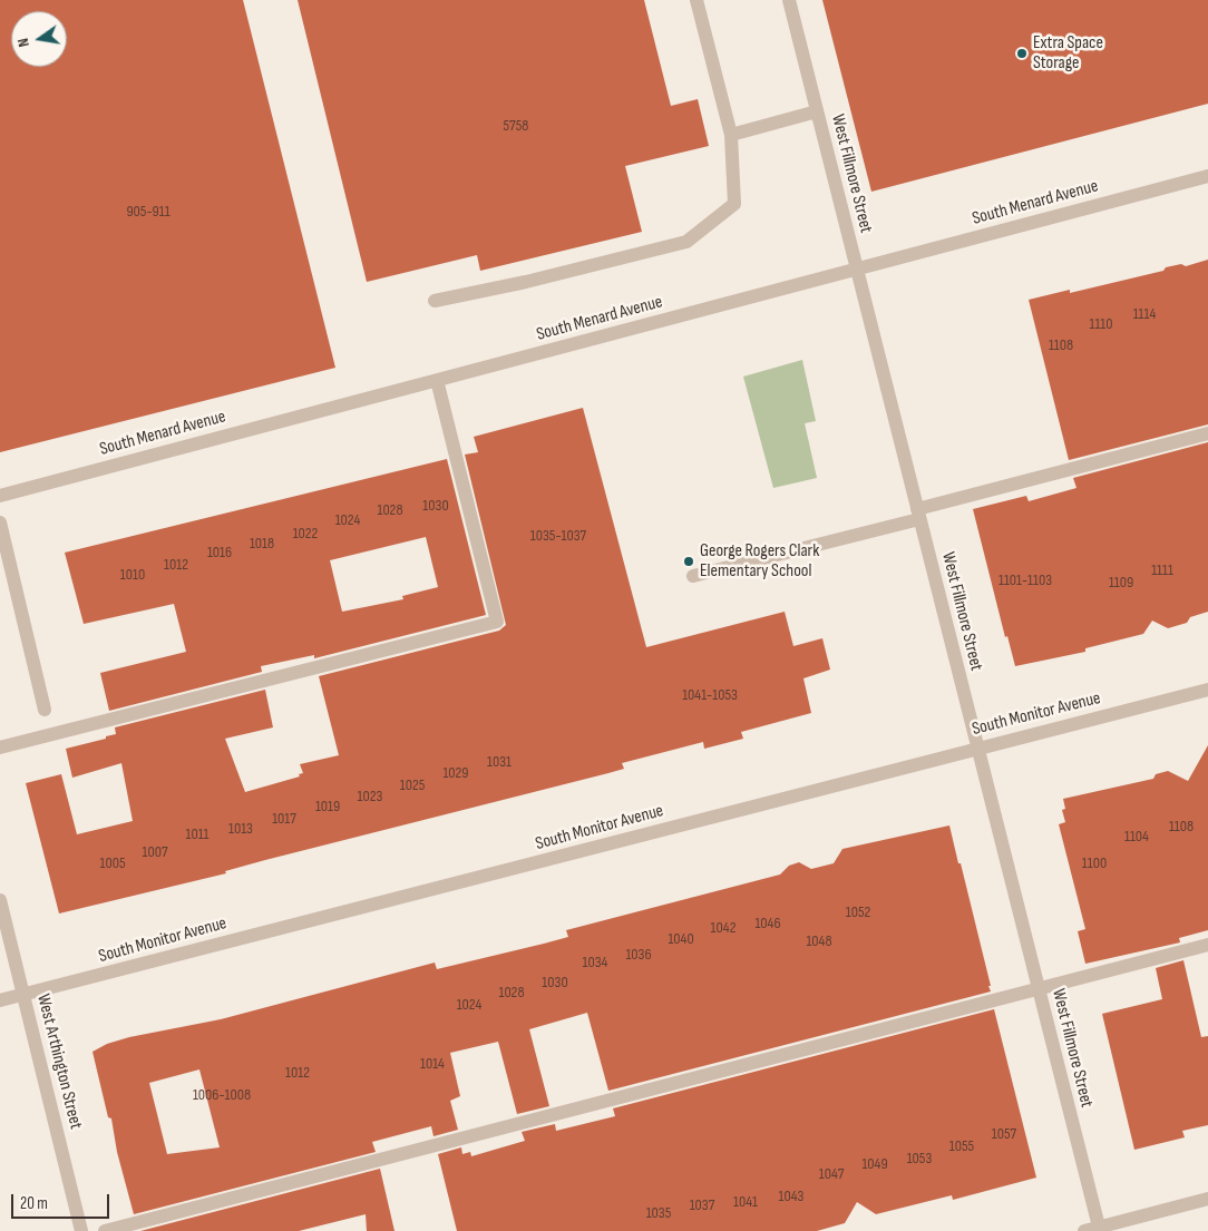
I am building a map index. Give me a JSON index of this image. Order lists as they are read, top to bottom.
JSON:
{
  "streets": {
    "street": [
      "West Fillmore Street",
      "South Menard Avenue",
      "South Monitor Avenue",
      "West Arthington Street"
    ]
  },
  "crossings": [
    ["West Fillmore Street", "South Menard Avenue"],
    ["West Fillmore Street", "South Monitor Avenue"],
    ["South Monitor Avenue", "West Arthington Street"]
  ],
  "places": ["Extra Space Storage", "George Rogers Clark Elementary School"],
  "house_numbers": [
    "5758",
    "905-911",
    "1114",
    "1110",
    "1108",
    "1030",
    "1028",
    "1024",
    "1022",
    "1035-1037",
    "1018",
    "1016",
    "1012",
    "1111",
    "1010",
    "1101-1103",
    "1109",
    "1041-1053",
    "1031",
    "1029",
    "1025",
    "1023",
    "1019",
    "1017",
    "1108",
    "1013",
    "1011",
    "1104",
    "1007",
    "1005",
    "1100",
    "1052",
    "1046",
    "1042",
    "1040",
    "1048",
    "1036",
    "1034",
    "1030",
    "1028",
    "1024",
    "1014",
    "1012",
    "1006-1008",
    "1057",
    "1055",
    "1053",
    "1049",
    "1047",
    "1043",
    "1041",
    "1037",
    "1035"
  ],
  "scale_bar": "20 m",
  "north": "left"
}
